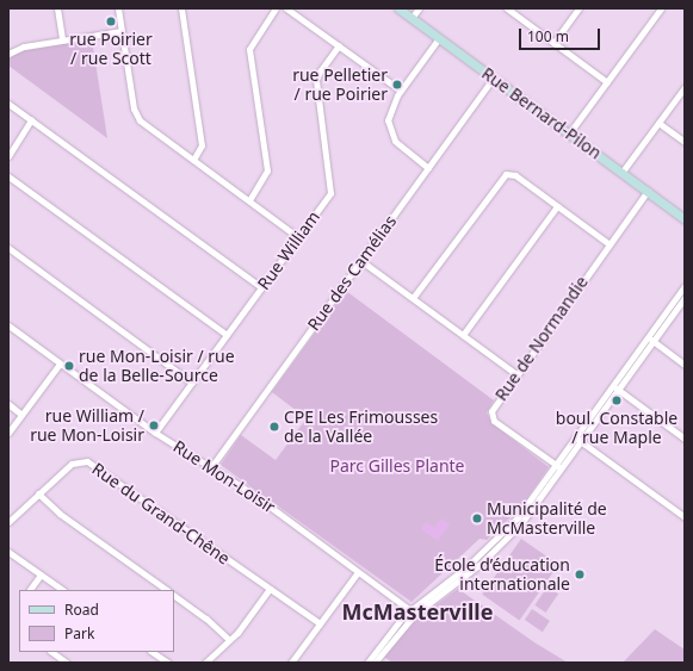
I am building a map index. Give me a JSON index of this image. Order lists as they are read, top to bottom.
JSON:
{
  "streets": {
    "main road": ["Rue Bernard-Pilon"],
    "street": [
      "Rue William",
      "Rue des Camélias",
      "Rue de Normandie",
      "Rue Mon-Loisir",
      "Rue du Grand-Chêne"
    ]
  },
  "crossings": [
    ["Rue Bernard-Pilon", "Rue des Camélias"],
    ["Rue Bernard-Pilon", "Rue de Normandie"],
    ["Rue William", "Rue Mon-Loisir"],
    ["Rue des Camélias", "Rue Mon-Loisir"]
  ],
  "districts": ["McMasterville"],
  "parks": ["Parc Gilles Plante"],
  "places": [
    "rue Poirier / rue Scott",
    "rue Pelletier / rue Poirier",
    "rue Mon-Loisir / rue de la Belle-Source",
    "boul. Constable / rue Maple",
    "rue William / rue Mon-Loisir",
    "CPE Les Frimousses de la Vallée",
    "Municipalité de McMasterville",
    "École d’éducation internationale"
  ],
  "legend": ["Road", "Park"],
  "scale_bar": "100 m"
}
